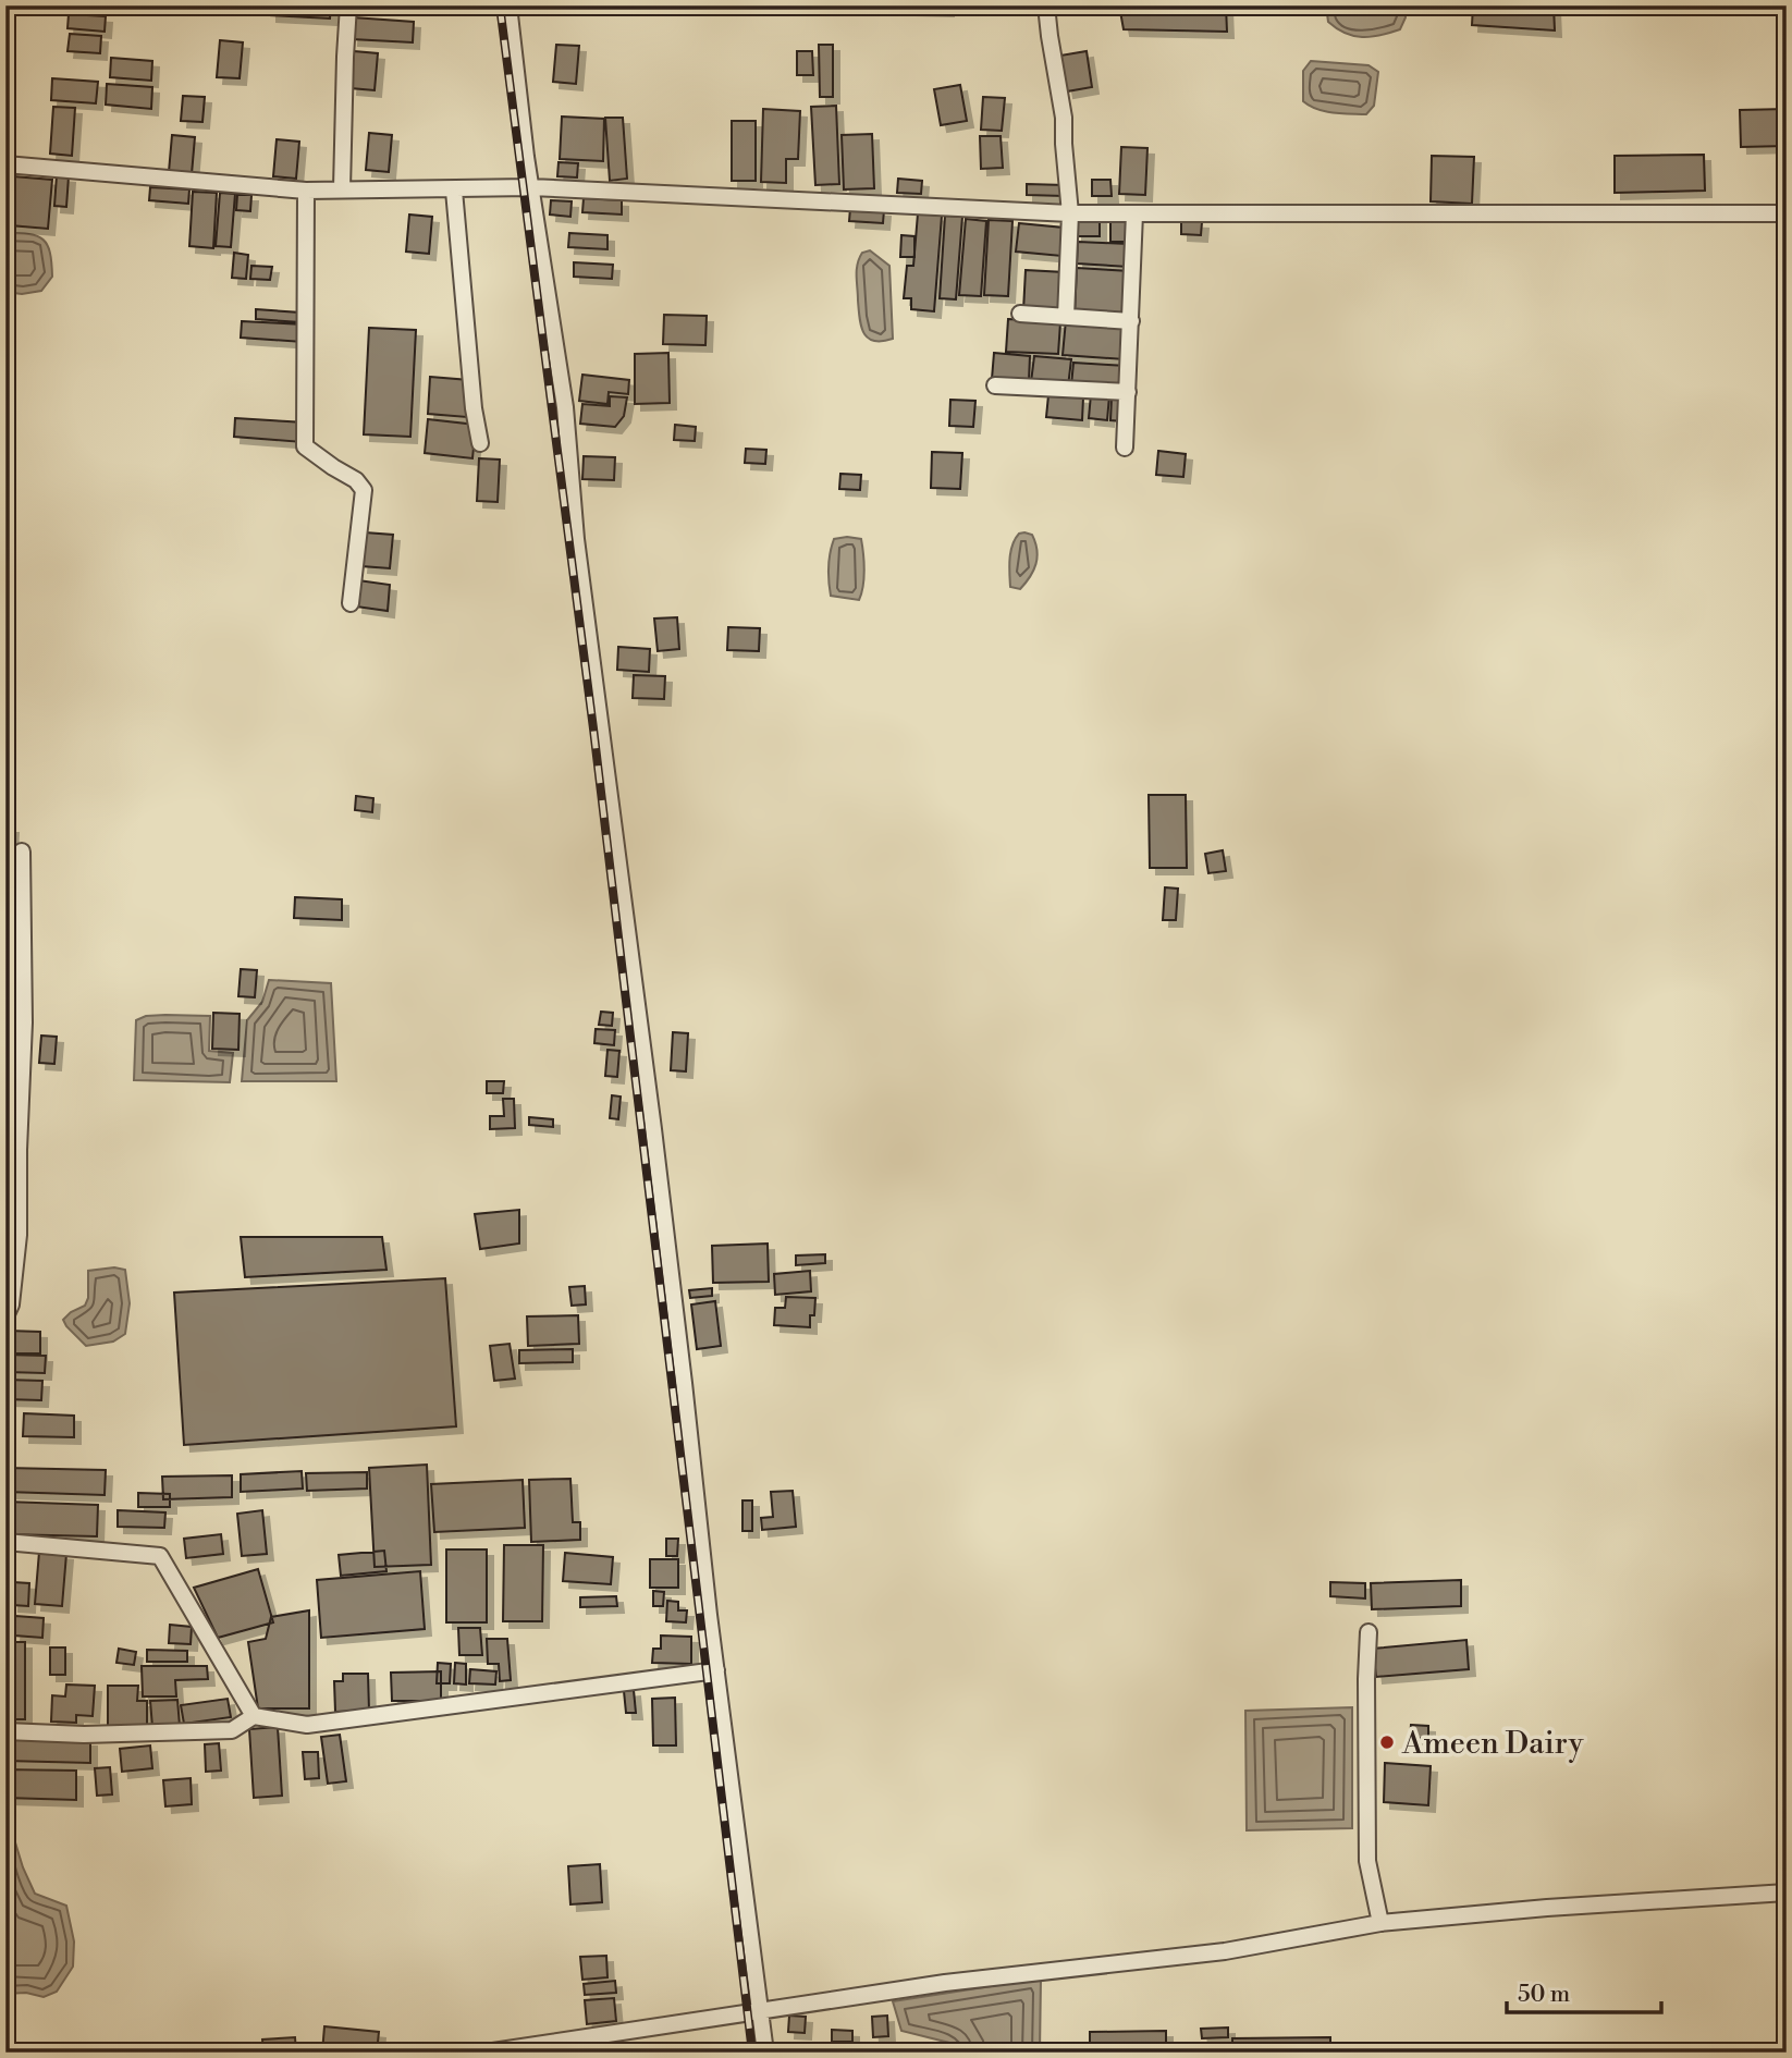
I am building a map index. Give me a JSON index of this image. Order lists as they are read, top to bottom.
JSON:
{
  "places": ["Ameen Dairy"],
  "scale_bar": "50 m"
}
